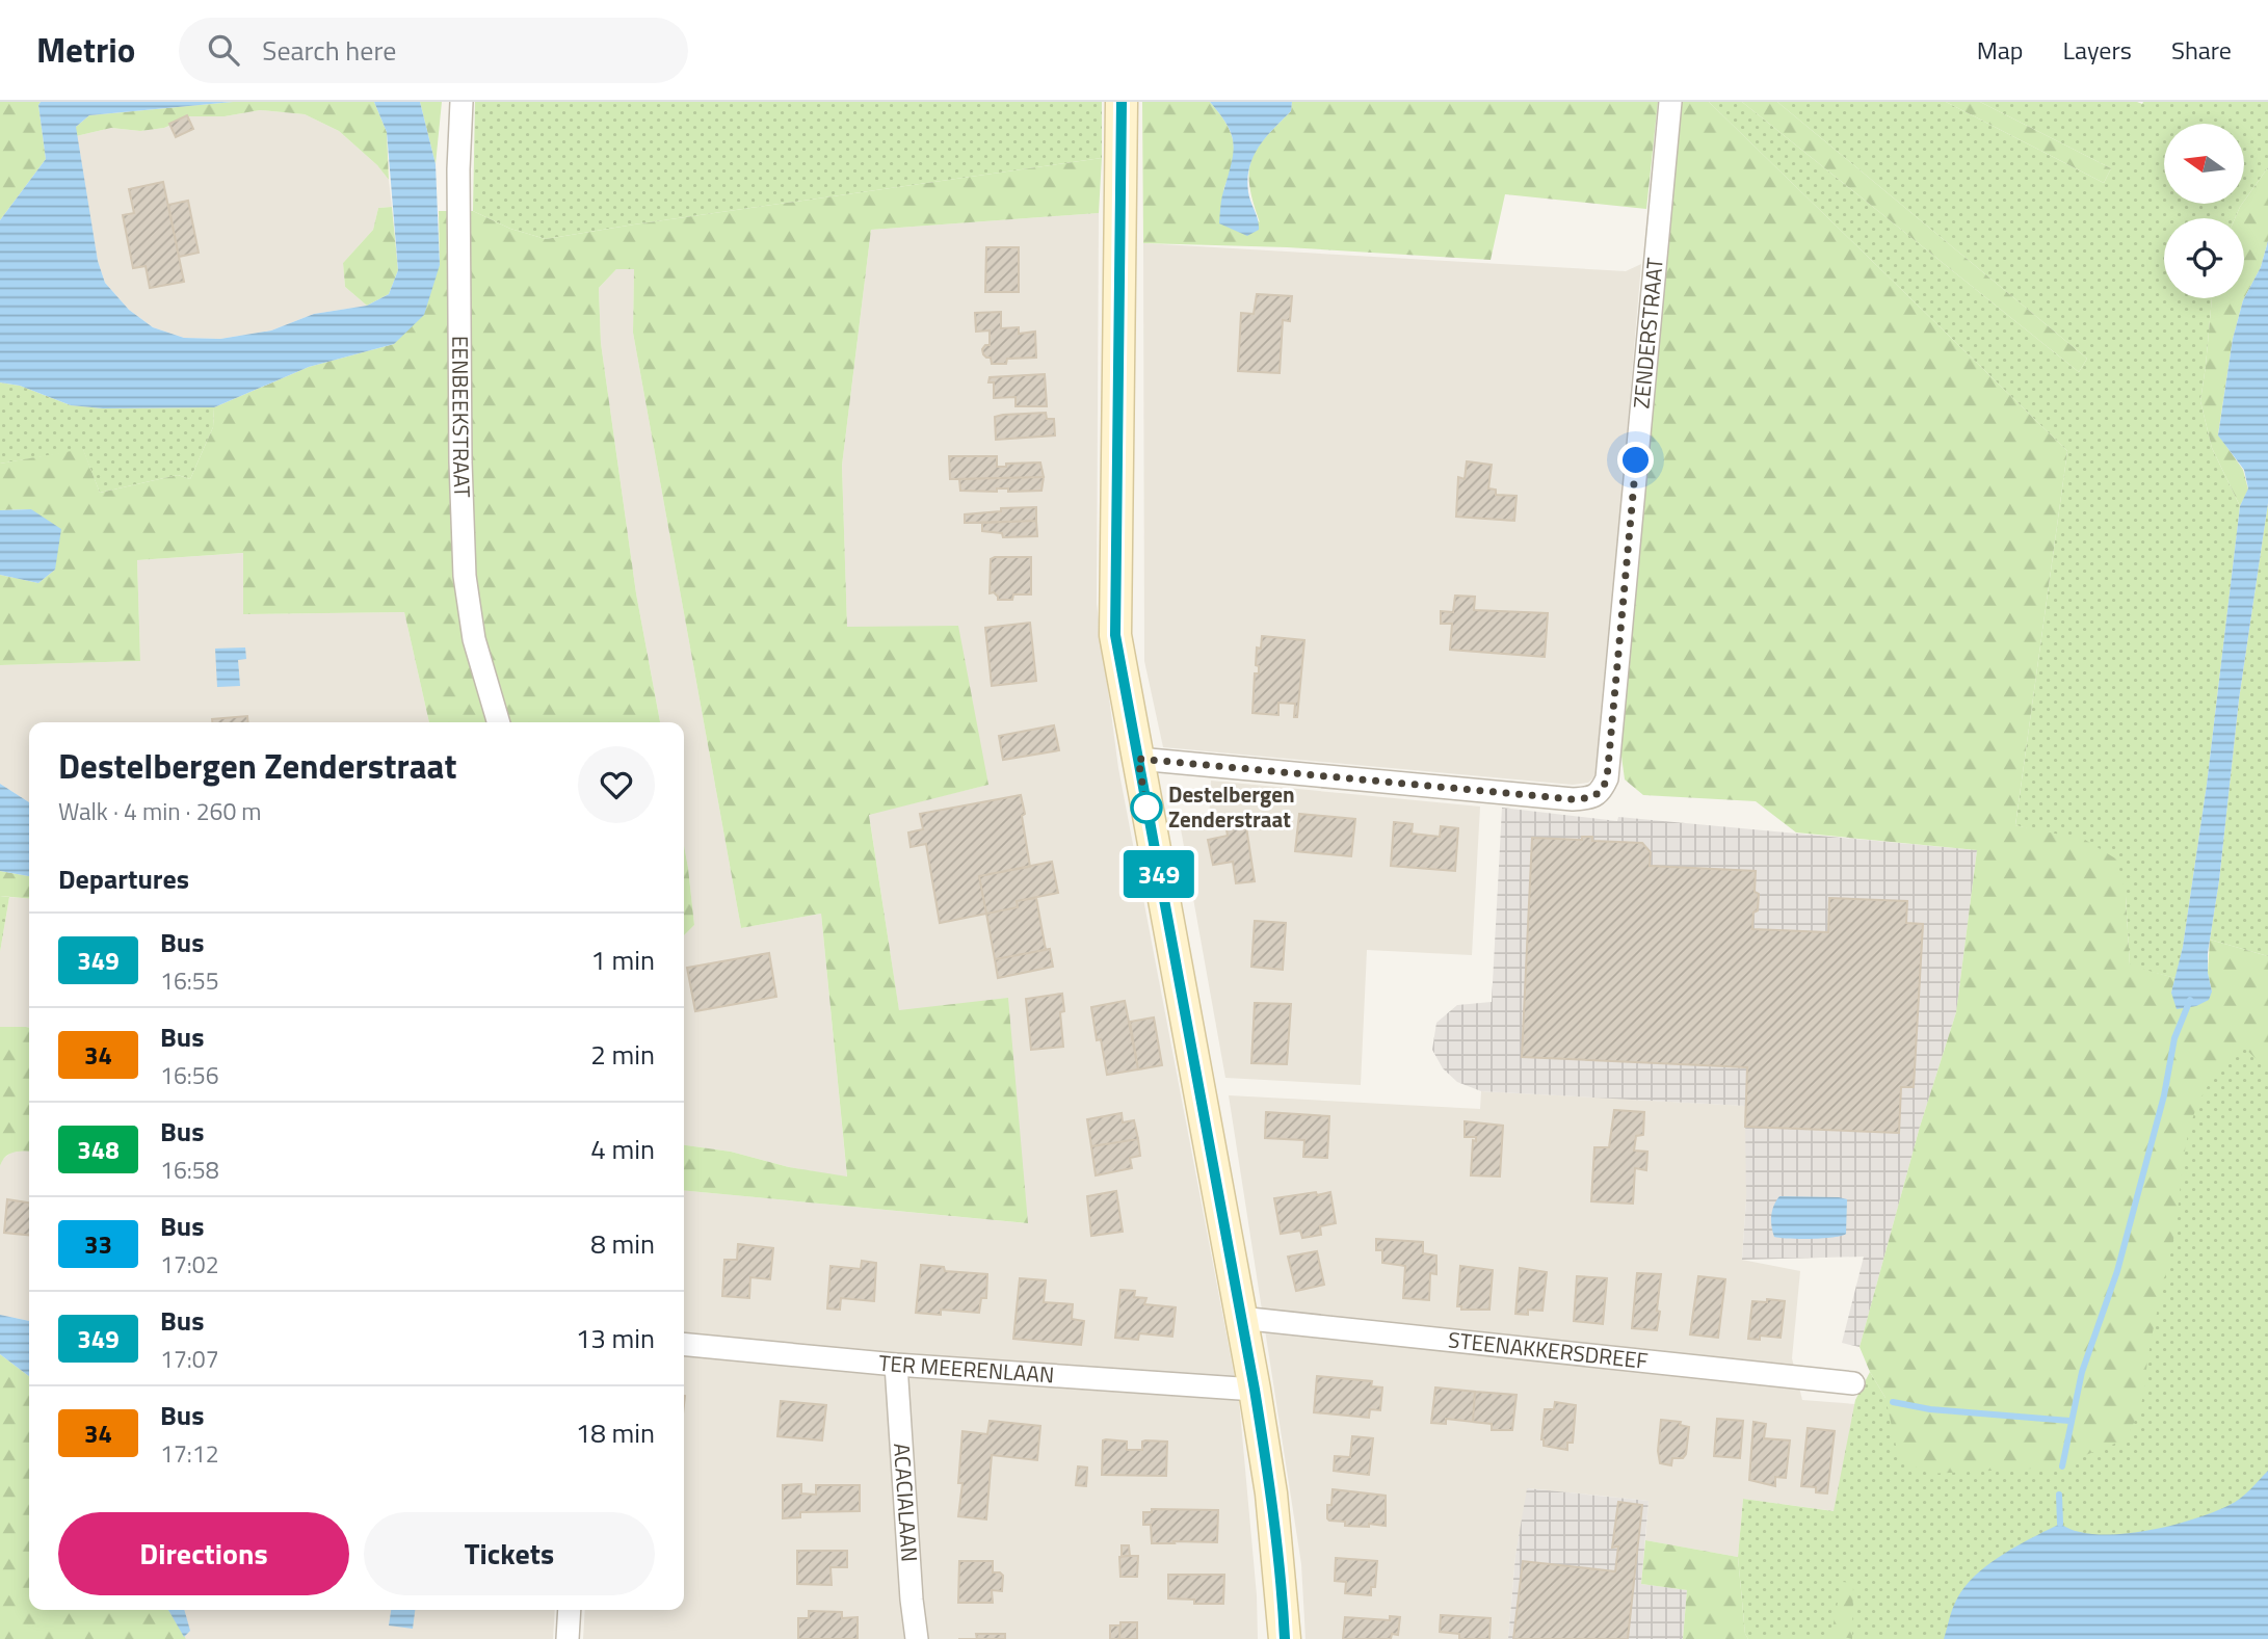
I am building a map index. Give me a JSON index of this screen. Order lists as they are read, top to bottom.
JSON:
{
  "streets": {
    "street": [
      "ZENDERSTRAAT",
      "EENBEEKSTRAAT",
      "STEENAKKERSDREEF",
      "TER MEERENLAAN",
      "ACACIALAAN"
    ]
  },
  "crossings": [
    ["TER MEERENLAAN", "ACACIALAAN"]
  ],
  "places": ["Destelbergen Zenderstraat"],
  "lines": ["bus line 349"],
  "north": "left",
  "page": {
    "header": "Metrio",
    "search": "Search here",
    "nav": ["Map", "Layers", "Share"],
    "on_map": "349",
    "heading": [
      ["Destelbergen Zenderstraat", "Walk · 4 min · 260 m"],
      "Departures"
    ],
    "list": [
      {
        "mark": "349",
        "name": "Bus",
        "note": "16:55",
        "value": "1 min"
      },
      {
        "mark": "34",
        "name": "Bus",
        "note": "16:56",
        "value": "2 min"
      },
      {
        "mark": "348",
        "name": "Bus",
        "note": "16:58",
        "value": "4 min"
      },
      {
        "mark": "33",
        "name": "Bus",
        "note": "17:02",
        "value": "8 min"
      },
      {
        "mark": "349",
        "name": "Bus",
        "note": "17:07",
        "value": "13 min"
      },
      {
        "mark": "34",
        "name": "Bus",
        "note": "17:12",
        "value": "18 min"
      }
    ],
    "buttons": ["Directions", "Tickets"]
  }
}
